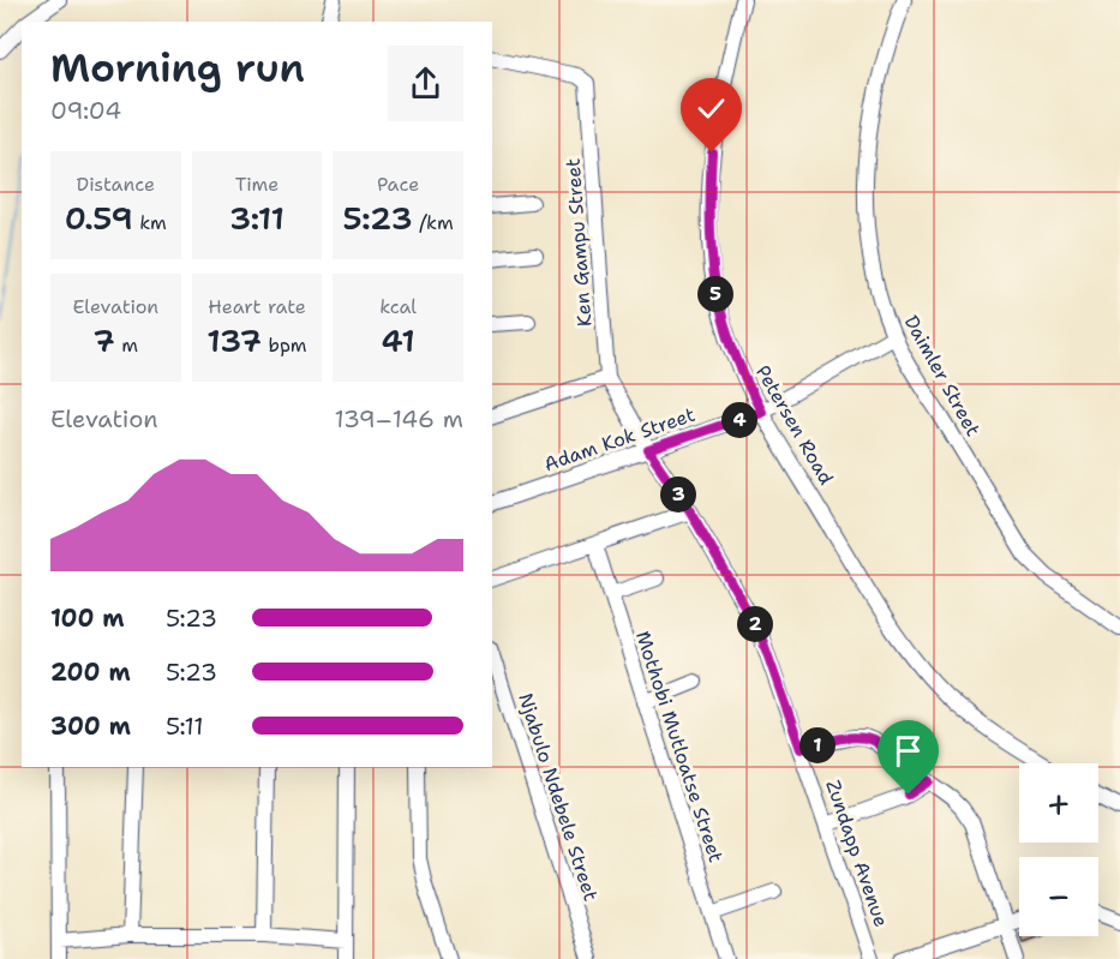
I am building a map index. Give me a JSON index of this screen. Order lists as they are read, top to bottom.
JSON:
{
  "streets": {
    "street": [
      "Ken Gampu Street",
      "Daimler Street",
      "Petersen Road",
      "Adam Kok Street",
      "Mothobi Mutloatse Street",
      "Njabulo Ndebele Street",
      "Zundapp Avenue"
    ]
  },
  "crossings": [
    ["Ken Gampu Street", "Zundapp Avenue"],
    ["Daimler Street", "Adam Kok Street"],
    ["Petersen Road", "Adam Kok Street"],
    ["Adam Kok Street", "Zundapp Avenue"]
  ],
  "page": {
    "heading": ["Morning run", "09:04"],
    "stats": [
      ["Distance", "0.59 km"],
      ["Time", "3:11"],
      ["Pace", "5:23 /km"],
      ["Elevation", "7 m"],
      ["Heart rate", "137 bpm"],
      ["kcal", "41"]
    ],
    "pins": [
      "5",
      "4",
      "3",
      "2",
      "1"
    ],
    "chart": ["Elevation", "139–146 m"],
    "list": [
      {
        "name": "100 m",
        "note": "5:23"
      },
      {
        "name": "200 m",
        "note": "5:23"
      },
      {
        "name": "300 m",
        "note": "5:11"
      }
    ],
    "map_buttons": ["+", "−"]
  }
}
